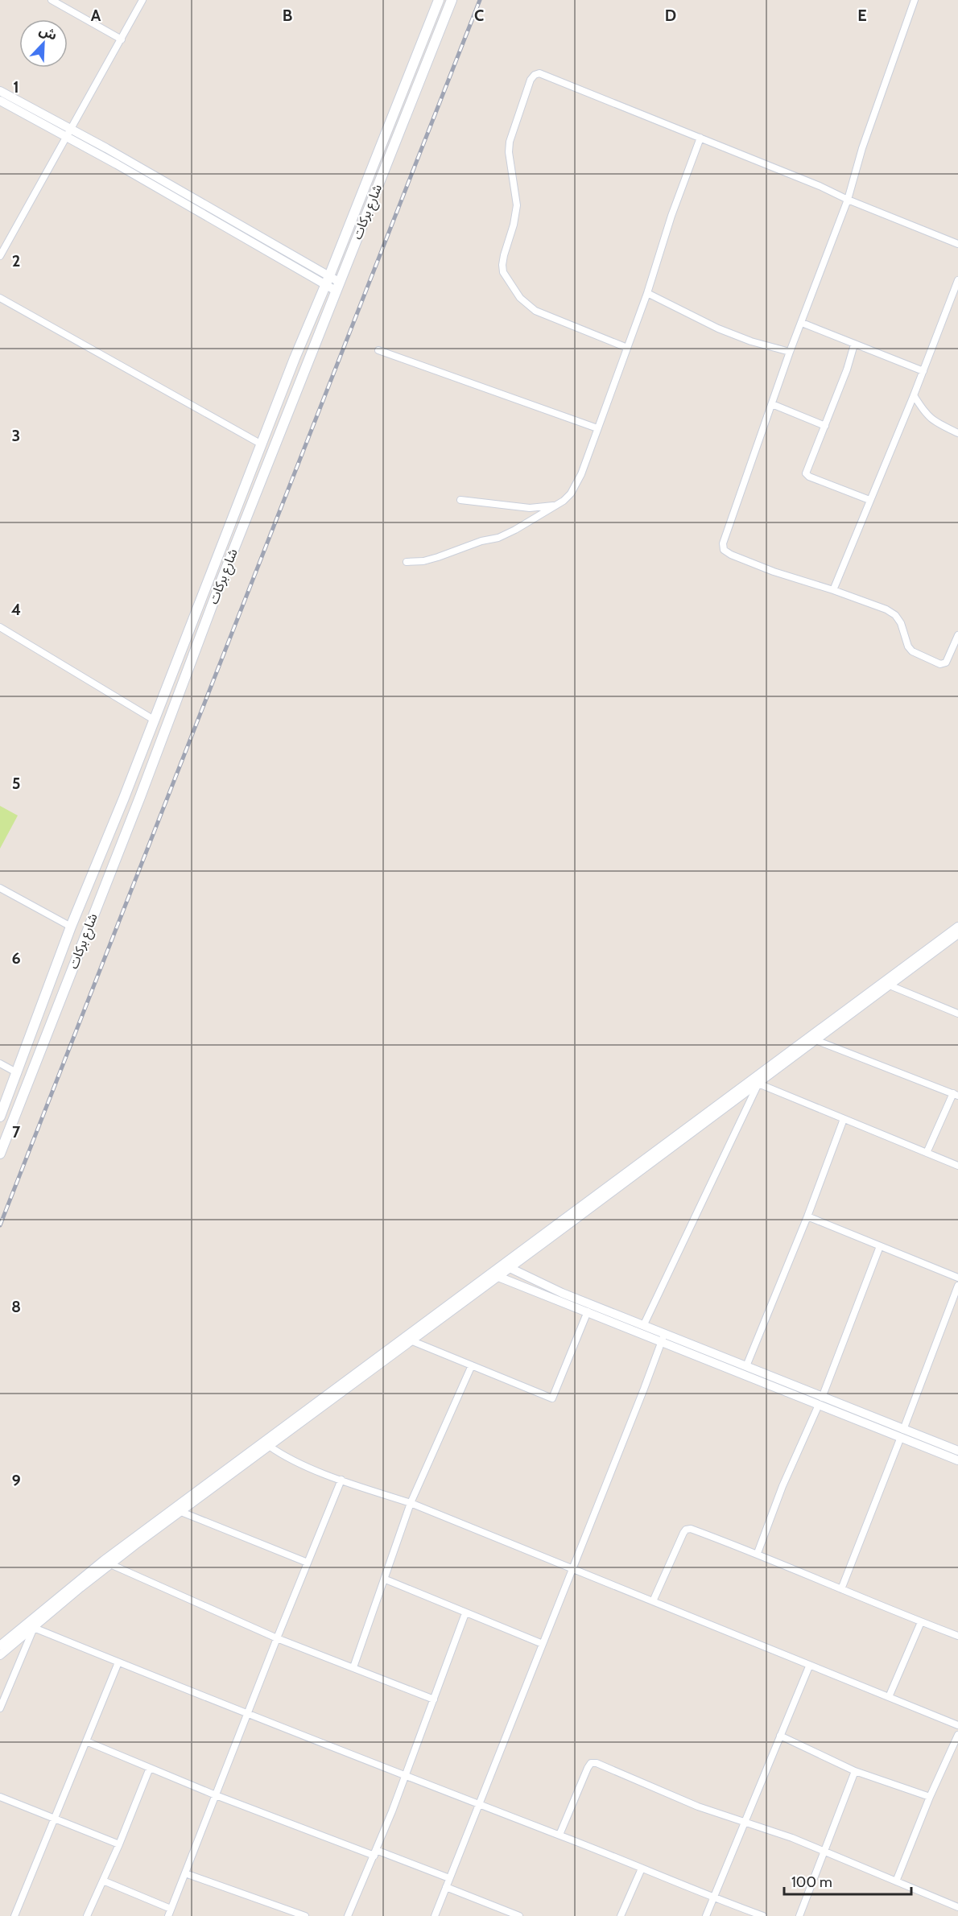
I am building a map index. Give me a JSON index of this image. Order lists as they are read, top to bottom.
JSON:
{
  "streets": {
    "main road": ["شارع بركات"]
  },
  "scale_bar": "100 m",
  "north": "top right",
  "grid": {
    "columns": [
      "A",
      "B",
      "C",
      "D",
      "E"
    ],
    "rows": [
      "1",
      "2",
      "3",
      "4",
      "5",
      "6",
      "7",
      "8",
      "9"
    ]
  }
}
